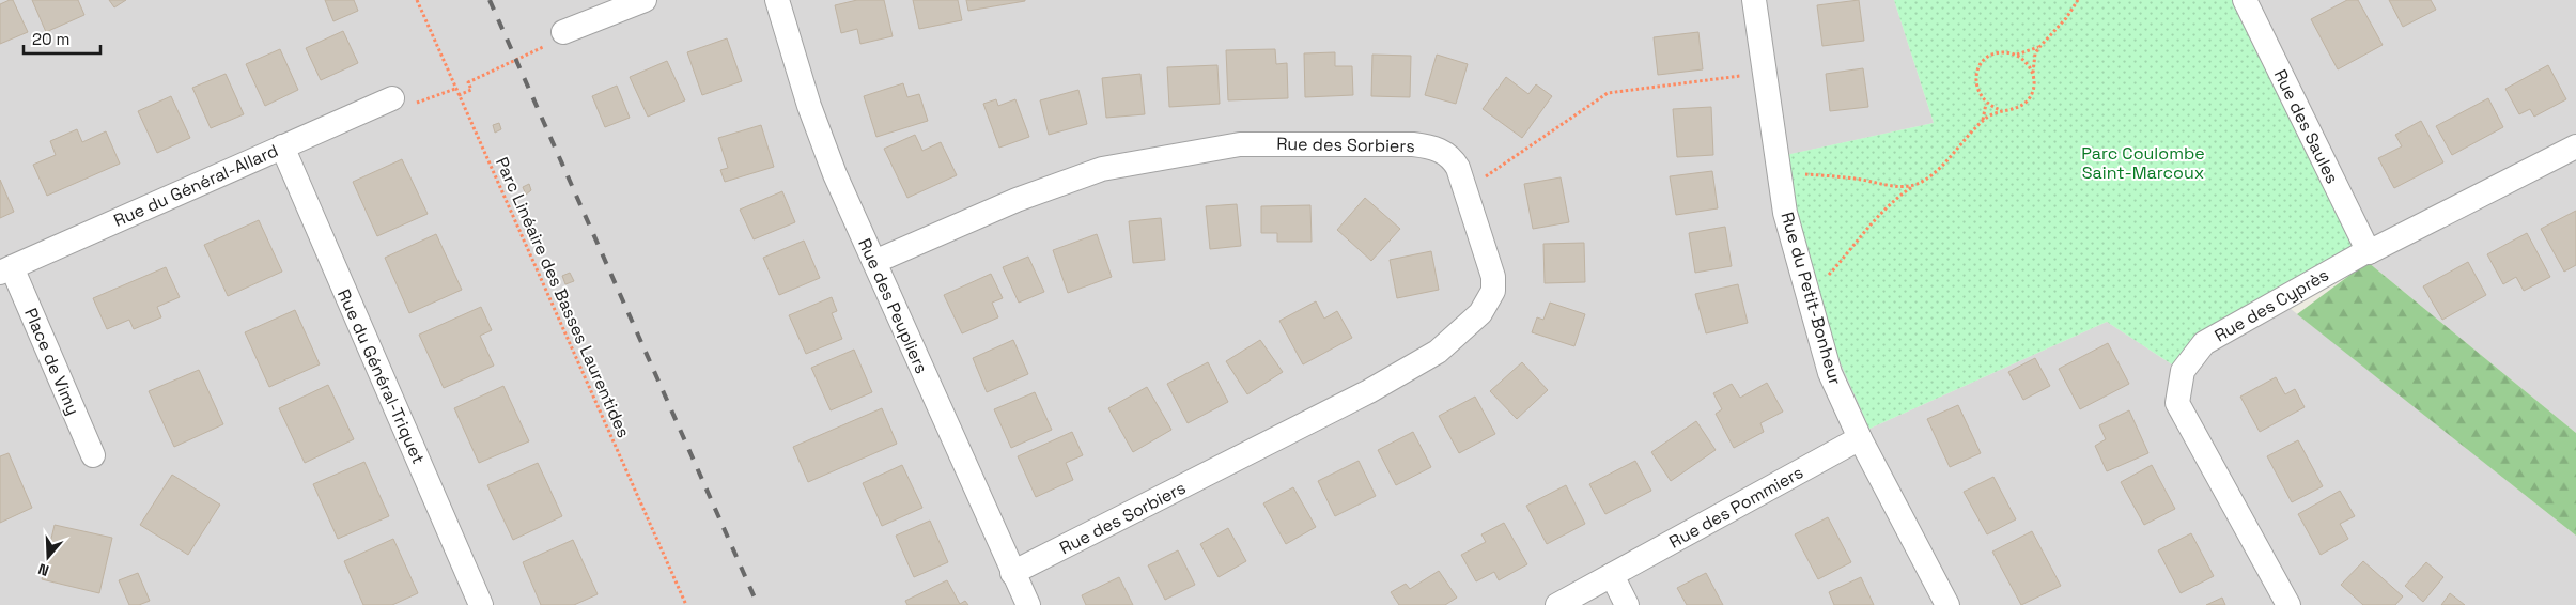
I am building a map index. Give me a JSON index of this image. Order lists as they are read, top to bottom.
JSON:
{
  "streets": {
    "street": [
      "Rue des Saules",
      "Rue des Sorbiers",
      "Rue du Général-Allard",
      "Rue du Petit-Bonheur",
      "Rue des Cyprès",
      "Rue des Peupliers",
      "Place de Vimy",
      "Rue du Général-Triquet",
      "Rue des Pommiers"
    ],
    "path": ["Parc Linéaire des Basses Laurentides"]
  },
  "crossings": [
    ["Rue des Saules", "Rue des Cyprès"],
    ["Rue des Sorbiers", "Rue des Peupliers"],
    ["Rue du Général-Allard", "Place de Vimy"],
    ["Rue du Général-Allard", "Rue du Général-Triquet"],
    ["Rue du Petit-Bonheur", "Rue des Pommiers"]
  ],
  "parks": ["Parc Coulombe Saint-Marcoux"],
  "scale_bar": "20 m",
  "north": "bottom"
}
